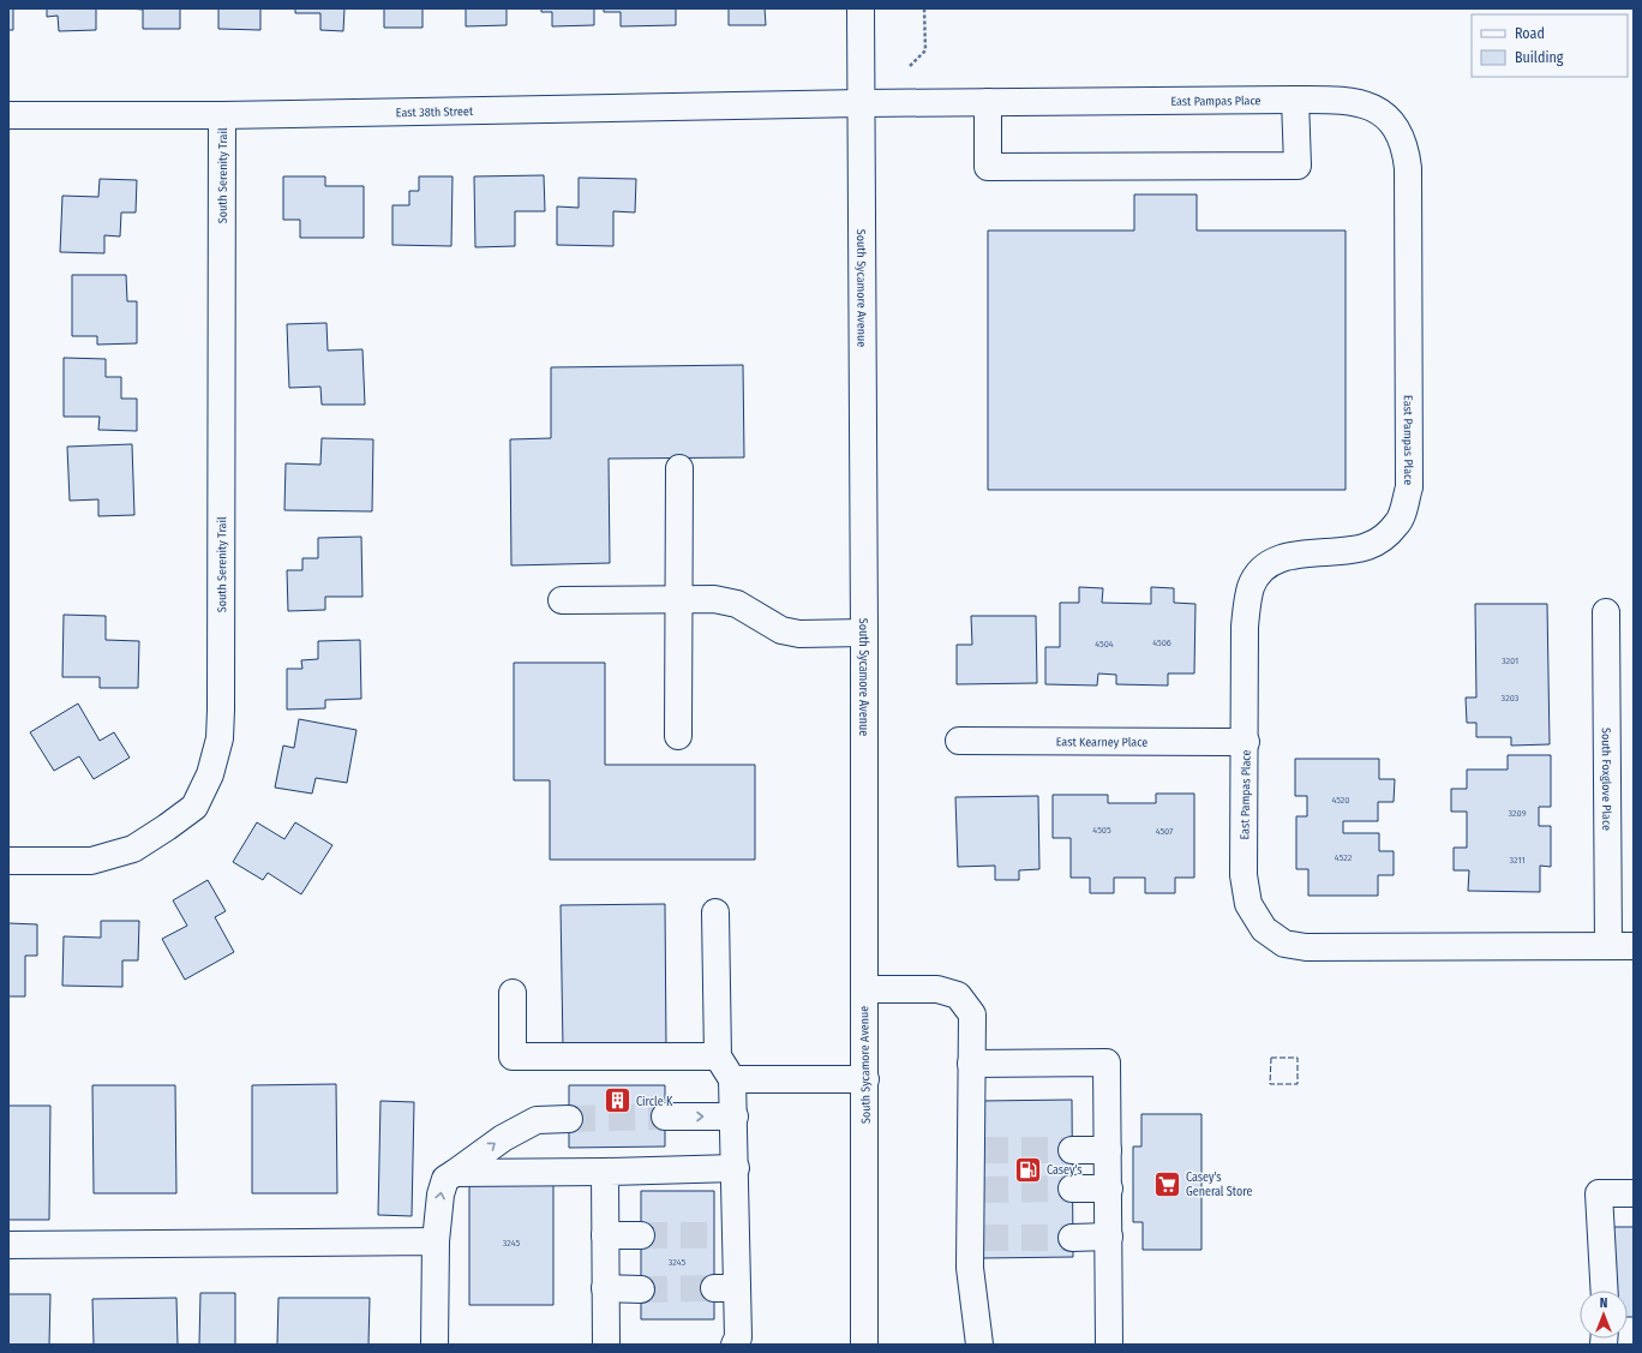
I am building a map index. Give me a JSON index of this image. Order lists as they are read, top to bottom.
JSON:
{
  "streets": {
    "street": [
      "East Pampas Place",
      "East 38th Street",
      "South Serenity Trail",
      "South Sycamore Avenue",
      "East Kearney Place",
      "South Foxglove Place"
    ]
  },
  "crossings": [
    ["East Pampas Place", "East 38th Street"],
    ["East Pampas Place", "South Sycamore Avenue"],
    ["East Pampas Place", "East Kearney Place"],
    ["East Pampas Place", "South Foxglove Place"],
    ["East 38th Street", "South Serenity Trail"],
    ["East 38th Street", "South Sycamore Avenue"]
  ],
  "places": {
    "building": ["Circle K"],
    "fuel station": ["Casey's"],
    "supermarket": ["Casey's General Store"]
  },
  "house_numbers": [
    "4506",
    "4504",
    "3201",
    "3203",
    "4520",
    "3209",
    "4505",
    "4507",
    "4522",
    "3211",
    "3245",
    "3245"
  ],
  "legend": ["Road", "Building"],
  "north": "top"
}
